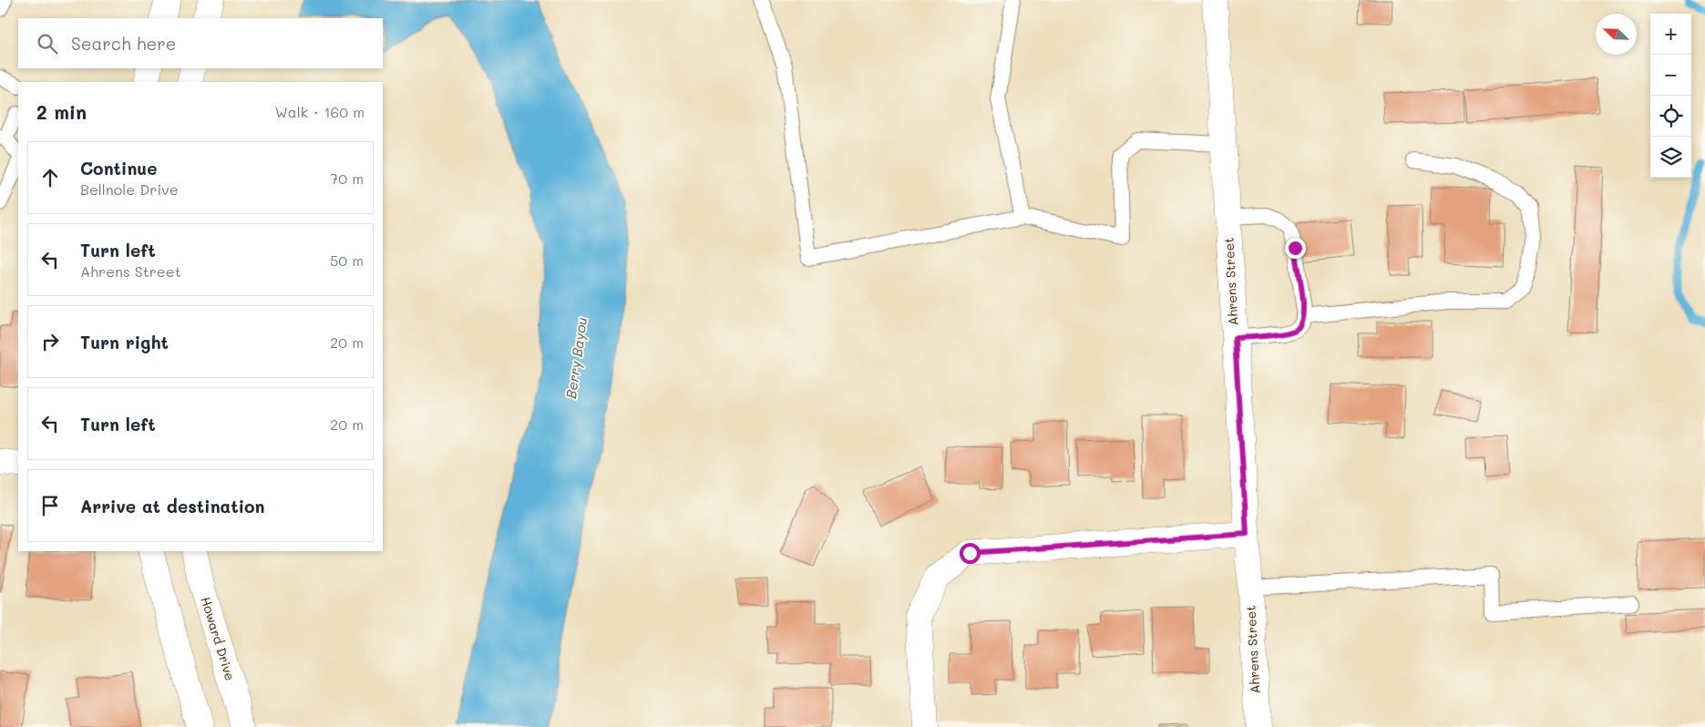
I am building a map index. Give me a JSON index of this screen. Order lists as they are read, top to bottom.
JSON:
{
  "streets": {
    "street": ["Ahrens Street", "Howard Drive"]
  },
  "water": ["Berry Bayou"],
  "north": "top left",
  "page": {
    "map_buttons": ["+", "−"],
    "search": "Search here",
    "heading": ["2 min", "Walk · 160 m"],
    "list": [
      ["Continue", "Bellnole Drive", "70 m"],
      ["Turn left", "Ahrens Street", "50 m"],
      ["Turn right", "20 m"],
      ["Turn left", "20 m"],
      "Arrive at destination"
    ]
  }
}
